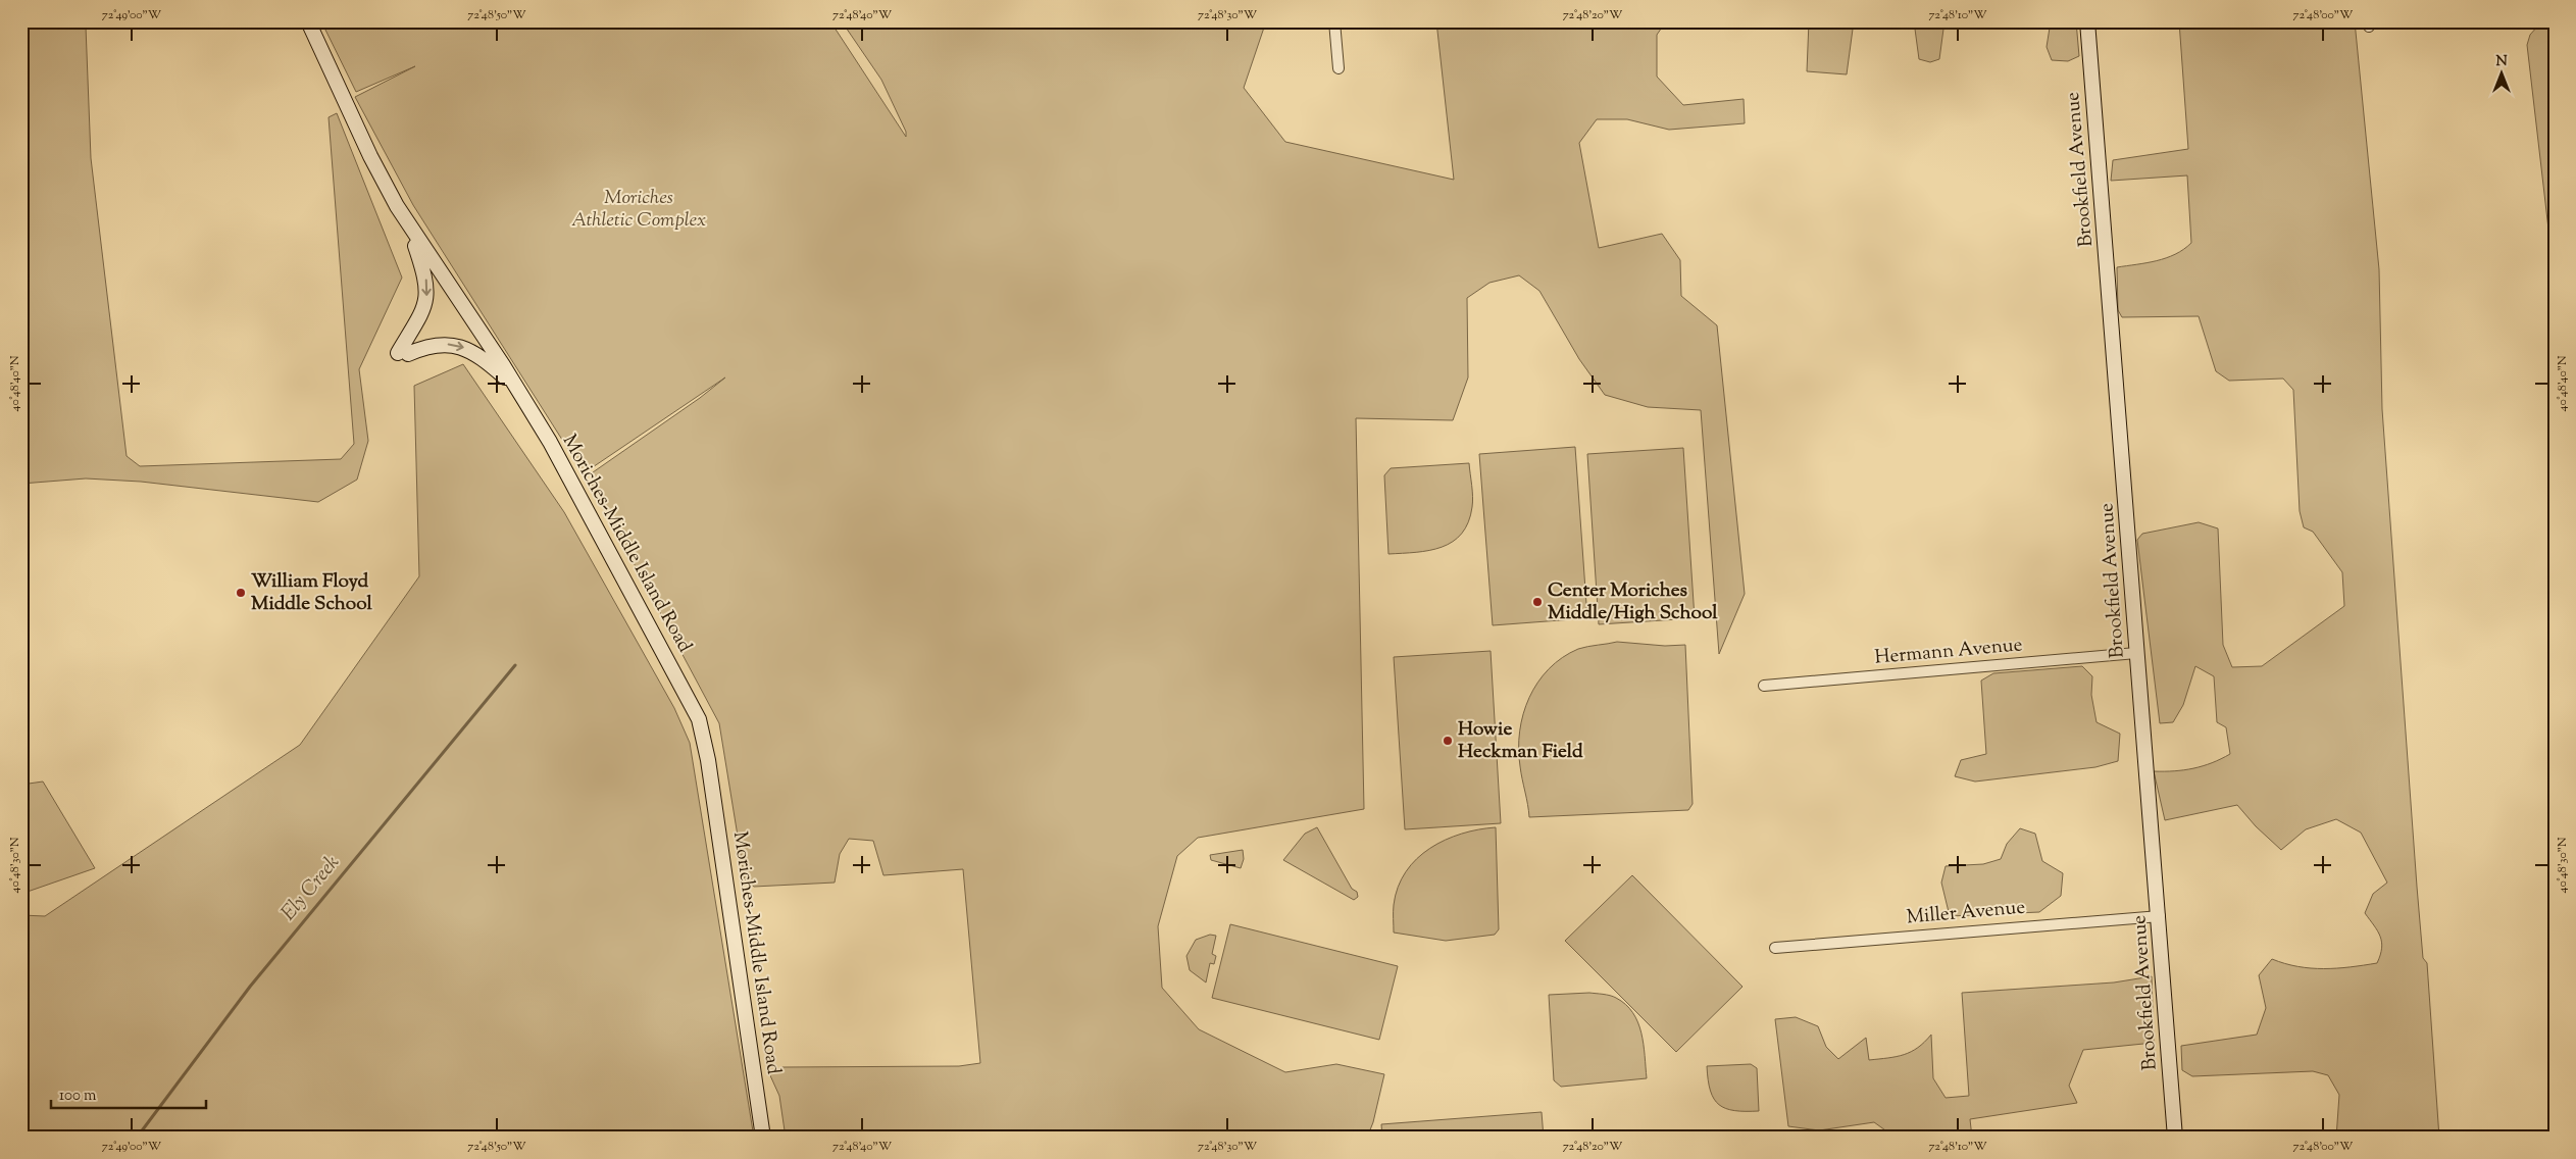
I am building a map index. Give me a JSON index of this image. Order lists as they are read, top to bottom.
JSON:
{
  "streets": {
    "main road": ["Brookfield Avenue", "Moriches-Middle Island Road"],
    "street": ["Hermann Avenue", "Miller Avenue"]
  },
  "crossings": [
    ["Brookfield Avenue", "Hermann Avenue"],
    ["Brookfield Avenue", "Miller Avenue"]
  ],
  "water": ["Ely Creek"],
  "parks": ["Moriches Athletic Complex"],
  "places": ["William Floyd Middle School", "Center Moriches Middle/High School", "Howie Heckman Field"],
  "scale_bar": "100 m",
  "north": "top",
  "coordinates": [
    "72°49'00\"W",
    "72°48'50\"W",
    "72°48'40\"W",
    "72°48'30\"W",
    "72°48'20\"W",
    "72°48'10\"W",
    "72°48'00\"W",
    "40°48'40\"N",
    "40°48'30\"N"
  ]
}
